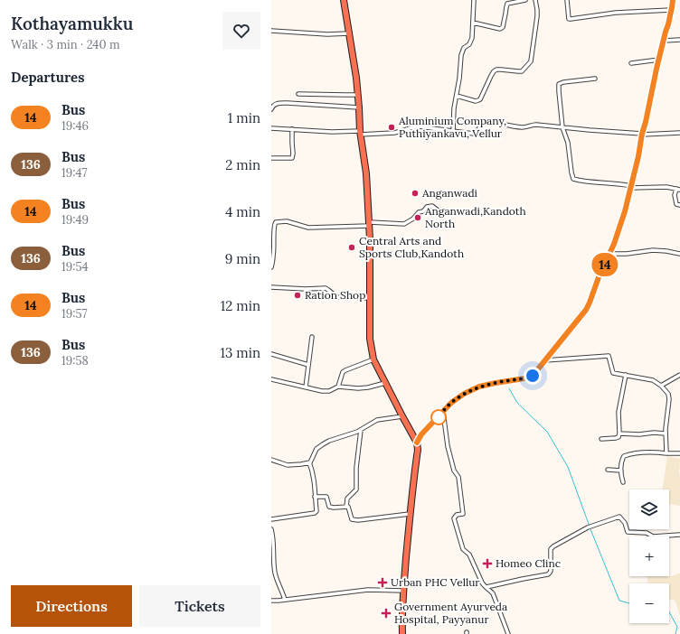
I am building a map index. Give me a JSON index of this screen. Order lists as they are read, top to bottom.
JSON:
{
  "places": {
    "other": [
      "Aluminium Company, Puthiyankavu, Vellur",
      "Anganwadi",
      "Anganwadi,Kandoth North",
      "Central Arts and Sports Club,Kandoth",
      "Ration Shop"
    ],
    "health": ["Homeo Clinc", "Urban PHC Vellur", "Government Ayurveda Hospital, Payyanur"]
  },
  "lines": ["bus line 14"],
  "page": {
    "heading": [
      ["Kothayamukku", "Walk · 3 min · 240 m"],
      "Departures"
    ],
    "on_map": "14",
    "list": [
      {
        "mark": "14",
        "name": "Bus",
        "note": "19:46",
        "value": "1 min"
      },
      {
        "mark": "136",
        "name": "Bus",
        "note": "19:47",
        "value": "2 min"
      },
      {
        "mark": "14",
        "name": "Bus",
        "note": "19:49",
        "value": "4 min"
      },
      {
        "mark": "136",
        "name": "Bus",
        "note": "19:54",
        "value": "9 min"
      },
      {
        "mark": "14",
        "name": "Bus",
        "note": "19:57",
        "value": "12 min"
      },
      {
        "mark": "136",
        "name": "Bus",
        "note": "19:58",
        "value": "13 min"
      }
    ],
    "map_buttons": ["+", "−"],
    "buttons": ["Directions", "Tickets"]
  }
}
